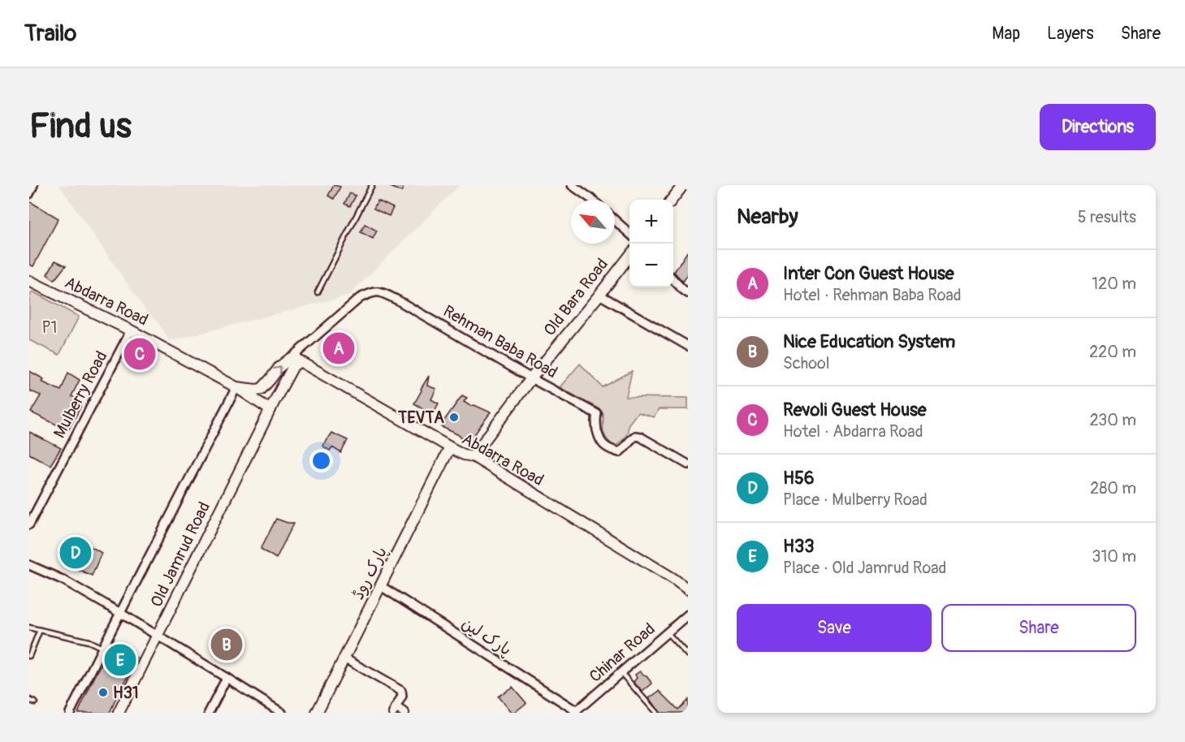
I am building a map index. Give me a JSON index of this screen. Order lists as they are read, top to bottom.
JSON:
{
  "streets": {
    "street": [
      "Old Bara Road",
      "Abdarra Road",
      "Rehman Baba Road",
      "Mulberry Road",
      "Old Jamrud Road",
      "پارک روڈ",
      "پارک لین",
      "Chinar Road"
    ]
  },
  "crossings": [
    ["Old Bara Road", "Abdarra Road"],
    ["Old Bara Road", "Rehman Baba Road"],
    ["Abdarra Road", "Rehman Baba Road"],
    ["Abdarra Road", "Mulberry Road"],
    ["Abdarra Road", "Old Jamrud Road"],
    ["Abdarra Road", "پارک روڈ"],
    ["Rehman Baba Road", "Old Jamrud Road"],
    ["پارک روڈ", "پارک لین"],
    ["پارک لین", "Chinar Road"]
  ],
  "parks": ["P1"],
  "places": ["TEVTA", "H31"],
  "north": "top left",
  "page": {
    "header": "Trailo",
    "nav": ["Map", "Layers", "Share"],
    "buttons": [
      "Directions",
      ["Save", "Share"]
    ],
    "title": "Find us",
    "heading": ["Nearby", "5 results"],
    "map_buttons": ["+", "−"],
    "list": [
      {
        "mark": "A",
        "name": "Inter Con Guest House",
        "note": "Hotel · Rehman Baba Road",
        "value": "120 m"
      },
      {
        "mark": "B",
        "name": "Nice Education System",
        "note": "School",
        "value": "220 m"
      },
      {
        "mark": "C",
        "name": "Revoli Guest House",
        "note": "Hotel · Abdarra Road",
        "value": "230 m"
      },
      {
        "mark": "D",
        "name": "H56",
        "note": "Place · Mulberry Road",
        "value": "280 m"
      },
      {
        "mark": "E",
        "name": "H33",
        "note": "Place · Old Jamrud Road",
        "value": "310 m"
      }
    ],
    "pins": [
      "A",
      "C",
      "D",
      "B",
      "E"
    ]
  }
}
